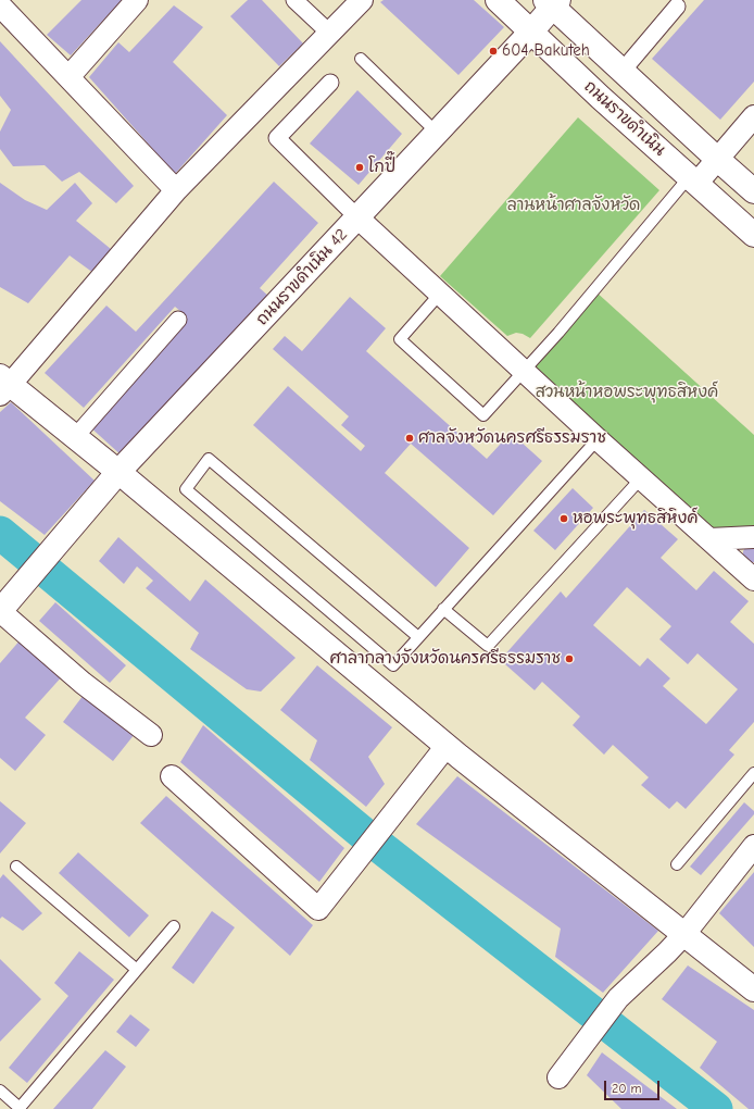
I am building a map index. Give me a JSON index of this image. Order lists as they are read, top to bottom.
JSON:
{
  "streets": {
    "street": ["ถนนราขดำเนิน", "ถนนราขดำเนิน 42"]
  },
  "crossings": [
    ["ถนนราขดำเนิน", "ถนนราขดำเนิน 42"]
  ],
  "parks": ["ลานหน้าศาลจังหวัด", "สวนหน้าหอพระพุทธสิหงค์"],
  "places": [
    "604 Bakuteh",
    "โกปี๊",
    "ศาลจังหวัดนครศรีธรรมราช",
    "หอพระพุทธสิหิงค์",
    "ศาลากลางจังหวัดนครศรีธรรมราช"
  ],
  "scale_bar": "20 m"
}
